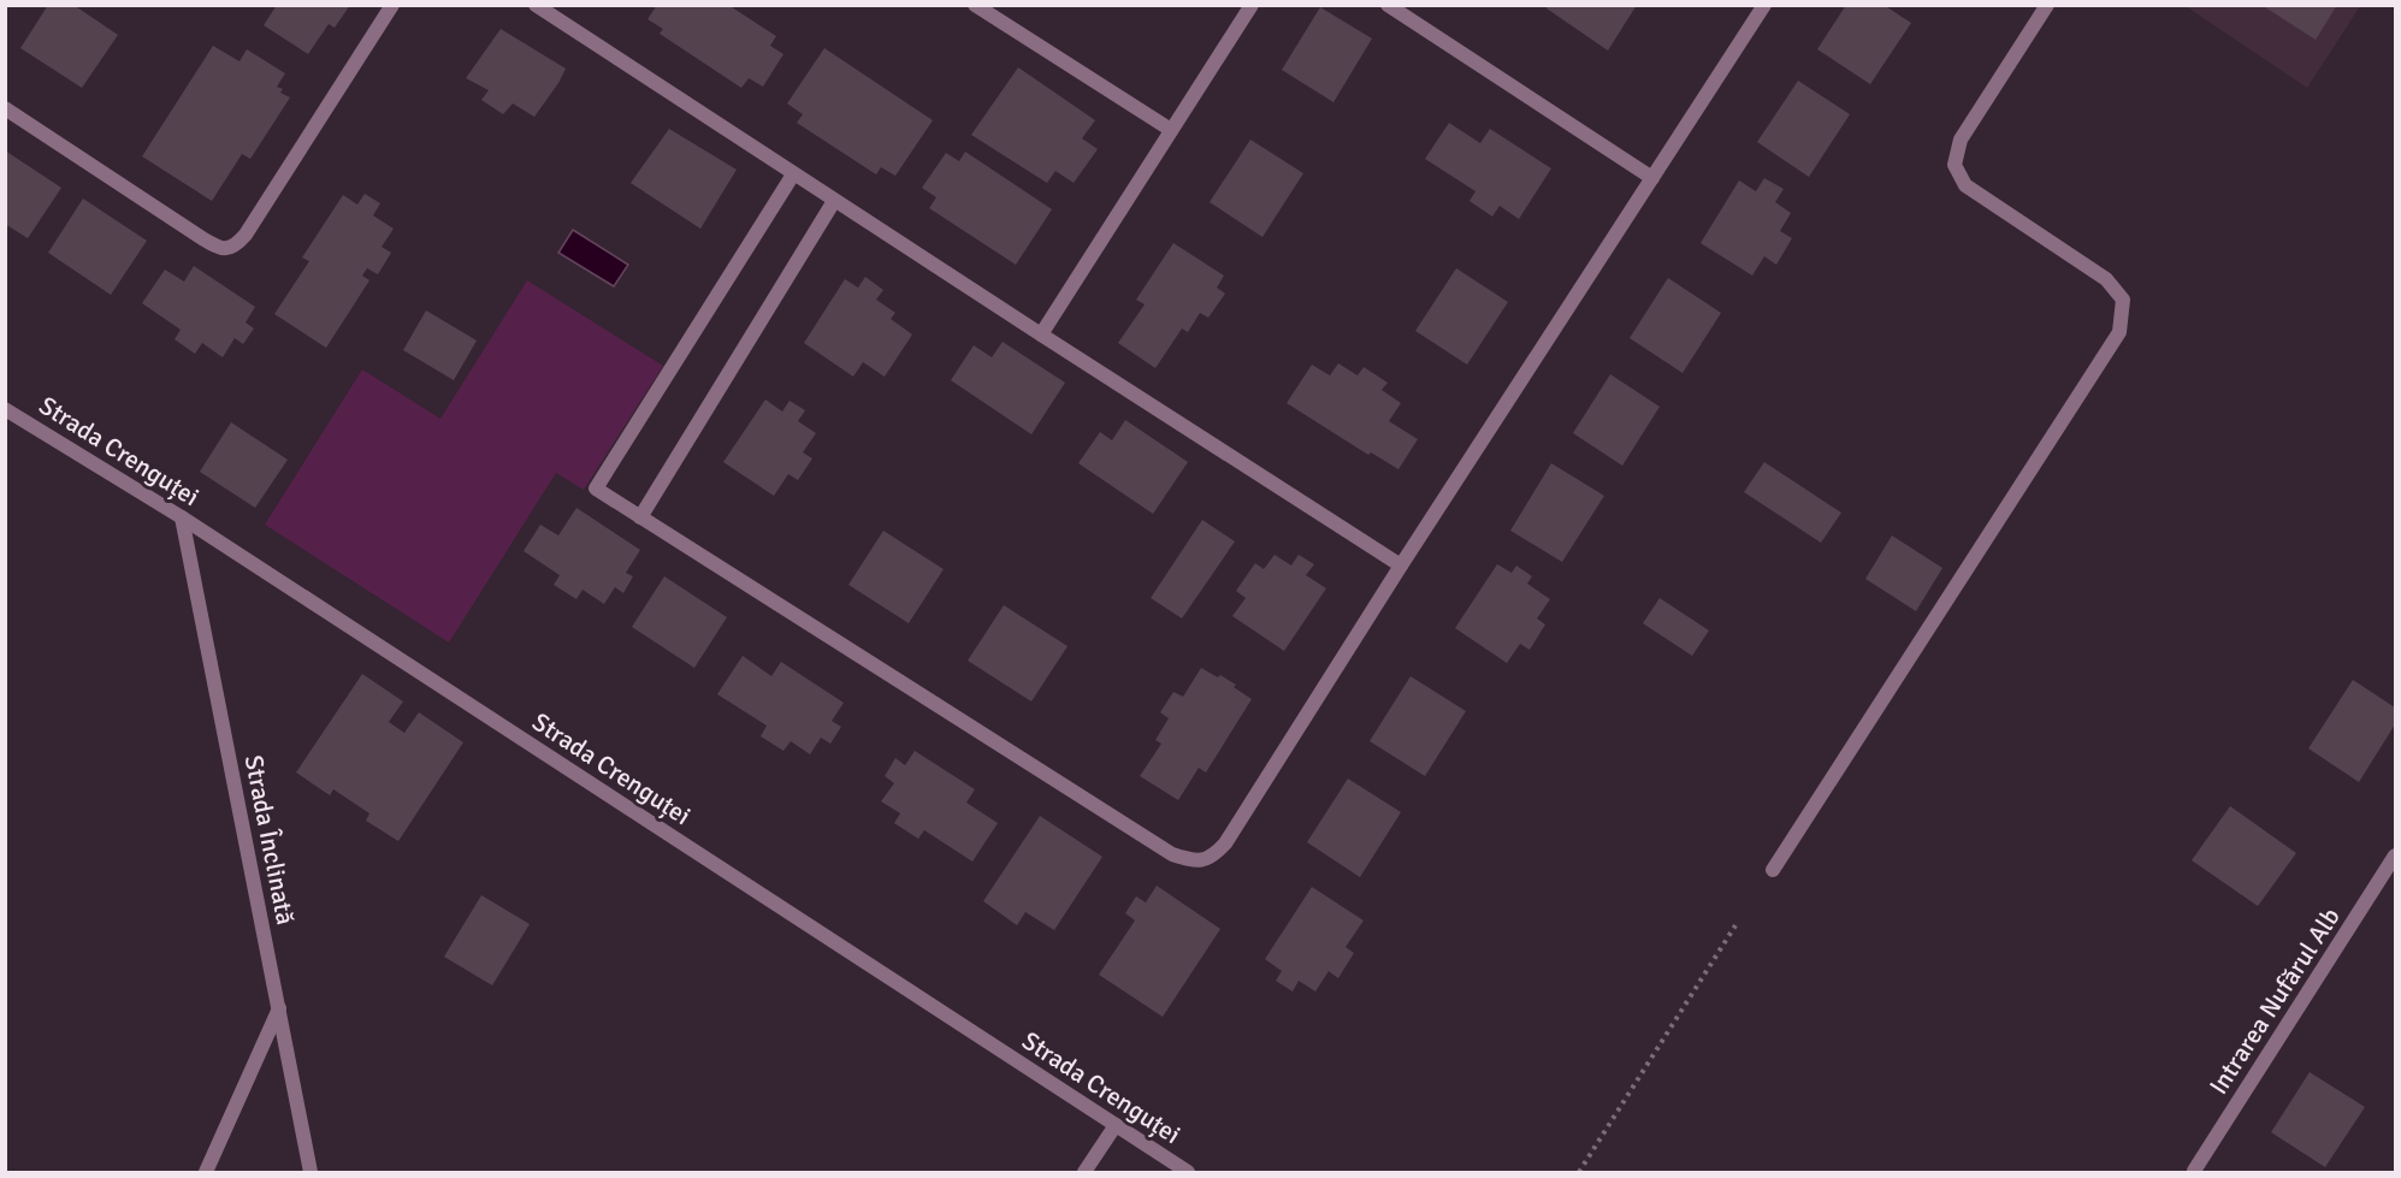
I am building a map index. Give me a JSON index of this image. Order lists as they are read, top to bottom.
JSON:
{
  "streets": {
    "street": ["Strada Crenguței", "Strada Înclinată", "Intrarea Nufărul Alb"]
  },
  "crossings": [
    ["Strada Crenguței", "Strada Înclinată"]
  ]
}
